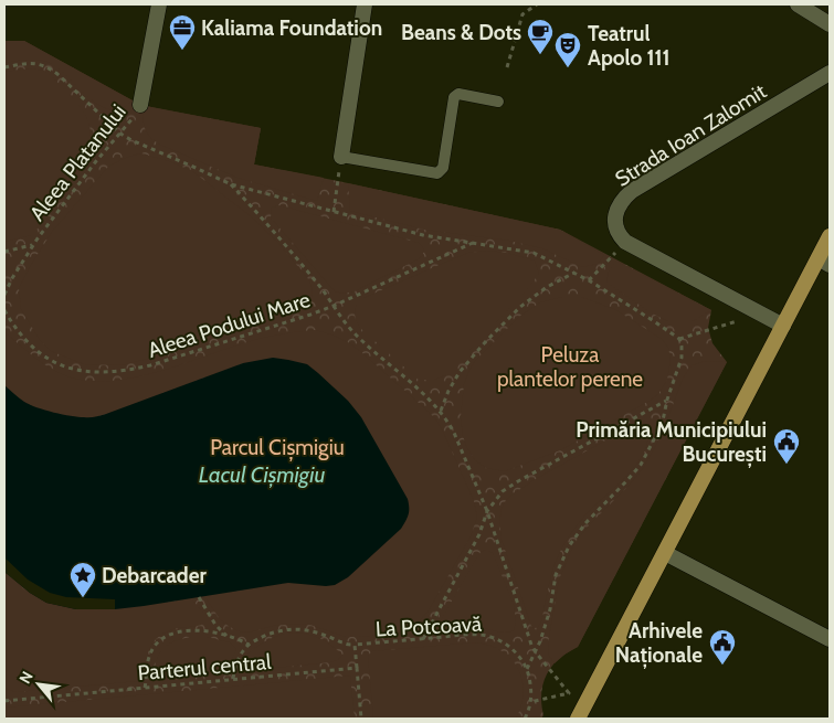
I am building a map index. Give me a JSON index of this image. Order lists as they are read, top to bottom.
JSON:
{
  "streets": {
    "street": ["Strada Ioan Zalomit"],
    "path": [
      "Aleea Platanului",
      "Aleea Podului Mare",
      "La Potcoavă",
      "Parterul central"
    ]
  },
  "crossings": [
    ["La Potcoavă", "Parterul central"]
  ],
  "water": ["Lacul Cișmigiu"],
  "parks": ["Peluza plantelor perene", "Parcul Cișmigiu"],
  "places": {
    "office": ["Kaliama Foundation"],
    "cafe": ["Beans & Dots"],
    "theatre": ["Teatrul Apolo 111"],
    "public building": ["Primăria Municipiului București", "Arhivele Naționale"],
    "place": ["Debarcader"]
  },
  "north": "top left"
}
